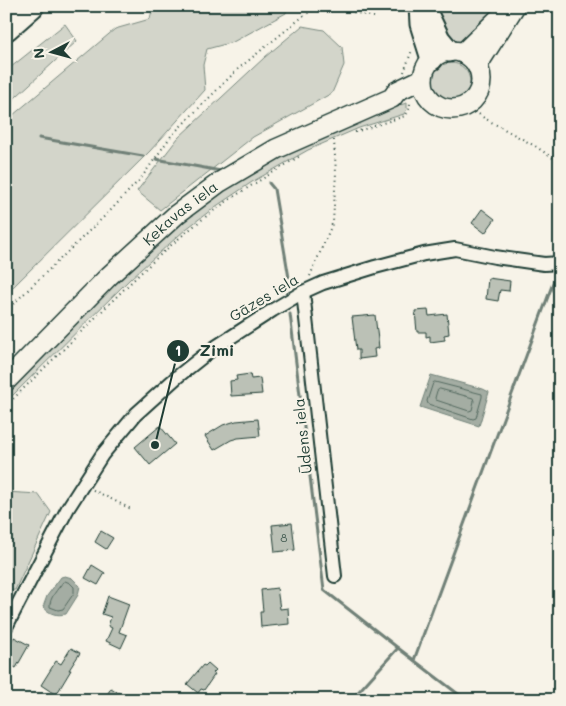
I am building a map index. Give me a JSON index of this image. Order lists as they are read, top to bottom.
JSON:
{
  "streets": {
    "main road": ["Ķekavas iela"],
    "street": ["Gāzes iela", "Ūdens iela"]
  },
  "crossings": [
    ["Gāzes iela", "Ūdens iela"]
  ],
  "places": ["Zimi"],
  "house_numbers": ["8"],
  "north": "left"
}
